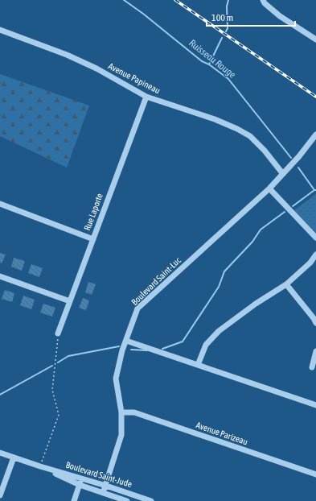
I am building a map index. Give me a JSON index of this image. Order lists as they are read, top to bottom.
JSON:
{
  "streets": {
    "street": [
      "Avenue Papineau",
      "Rue Laporte",
      "Boulevard Saint-Luc",
      "Avenue Parizeau",
      "Boulevard Saint-Jude"
    ]
  },
  "crossings": [
    ["Avenue Papineau", "Rue Laporte"],
    ["Avenue Papineau", "Boulevard Saint-Luc"],
    ["Boulevard Saint-Luc", "Avenue Parizeau"],
    ["Boulevard Saint-Luc", "Boulevard Saint-Jude"]
  ],
  "water": ["Ruisseau Rouge"],
  "scale_bar": "100 m"
}
